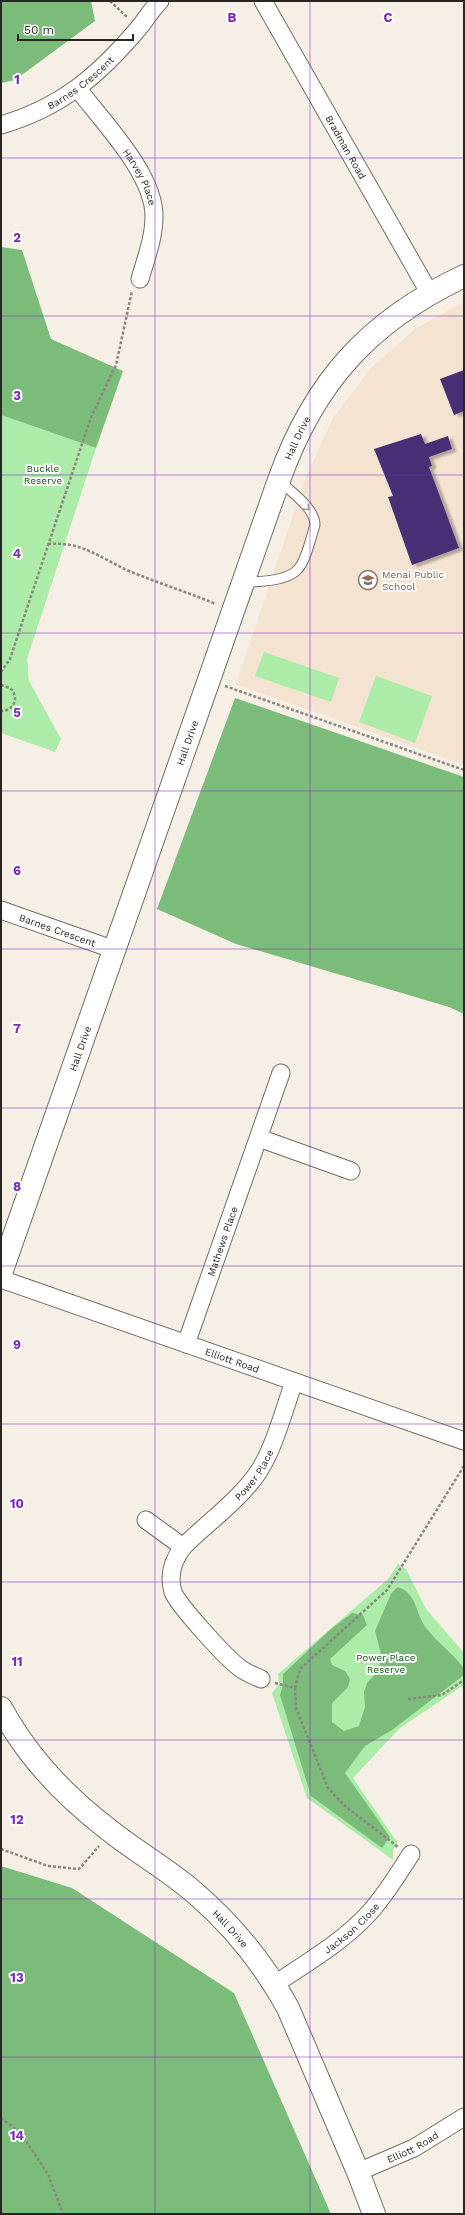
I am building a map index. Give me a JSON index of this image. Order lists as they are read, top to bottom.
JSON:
{
  "streets": {
    "street": [
      "Barnes Crescent",
      "Bradman Road",
      "Harvey Place",
      "Hall Drive",
      "Mathews Place",
      "Elliott Road",
      "Power Place",
      "Jackson Close"
    ]
  },
  "crossings": [
    ["Barnes Crescent", "Harvey Place"],
    ["Barnes Crescent", "Hall Drive"],
    ["Bradman Road", "Hall Drive"],
    ["Hall Drive", "Elliott Road"],
    ["Hall Drive", "Jackson Close"],
    ["Mathews Place", "Elliott Road"],
    ["Elliott Road", "Power Place"]
  ],
  "parks": ["Buckle Reserve", "Power Place Reserve"],
  "places": {
    "school or university": ["Menai Public School"]
  },
  "scale_bar": "50 m",
  "grid": {
    "columns": ["B", "C"],
    "rows": [
      "1",
      "2",
      "3",
      "4",
      "5",
      "6",
      "7",
      "8",
      "9",
      "10",
      "11",
      "12",
      "13",
      "14"
    ]
  }
}
